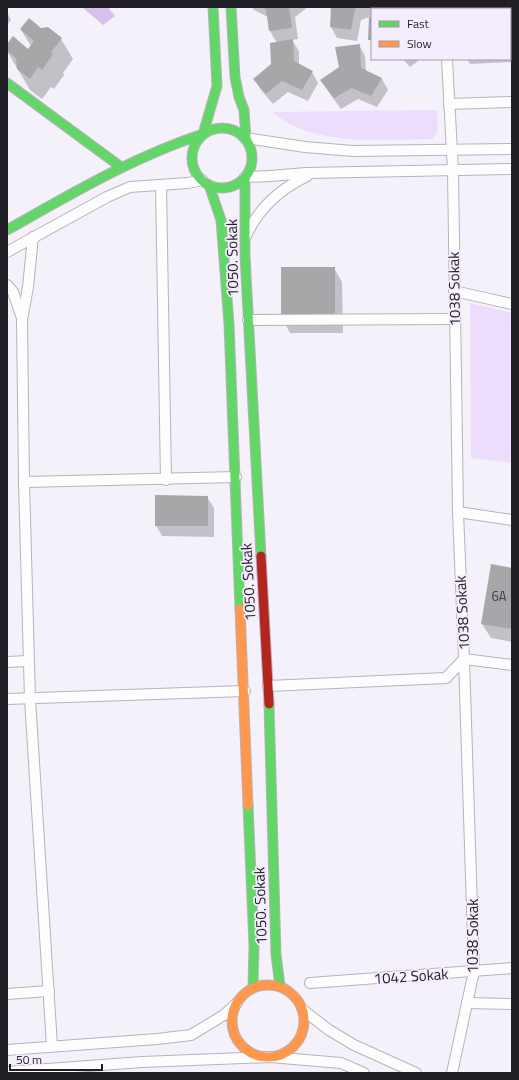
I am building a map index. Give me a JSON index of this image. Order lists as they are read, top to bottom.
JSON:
{
  "streets": {
    "street": ["1050. Sokak", "1038 Sokak", "1042 Sokak"]
  },
  "crossings": [
    ["1038 Sokak", "1042 Sokak"]
  ],
  "house_numbers": ["6A"],
  "legend": ["Fast", "Slow"],
  "scale_bar": "50 m"
}
